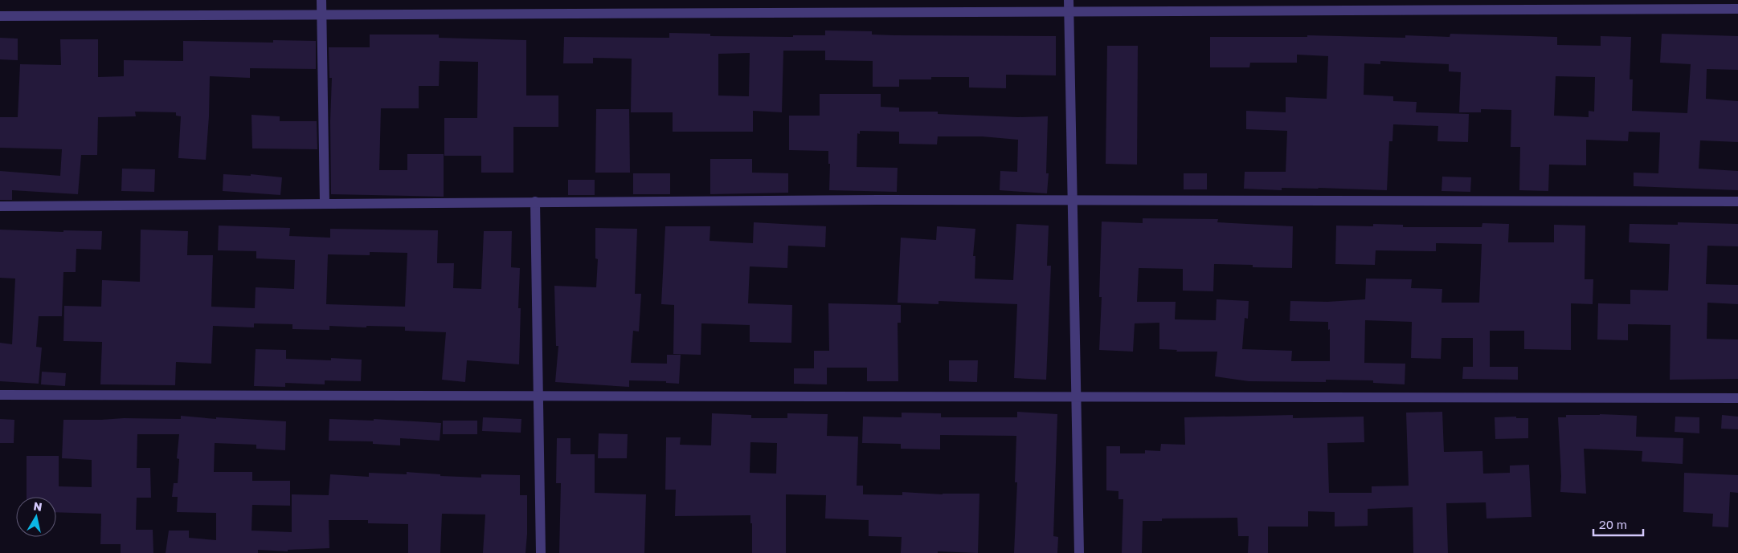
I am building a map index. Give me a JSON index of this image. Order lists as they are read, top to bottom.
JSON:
{
  "scale_bar": "20 m",
  "north": "top"
}
